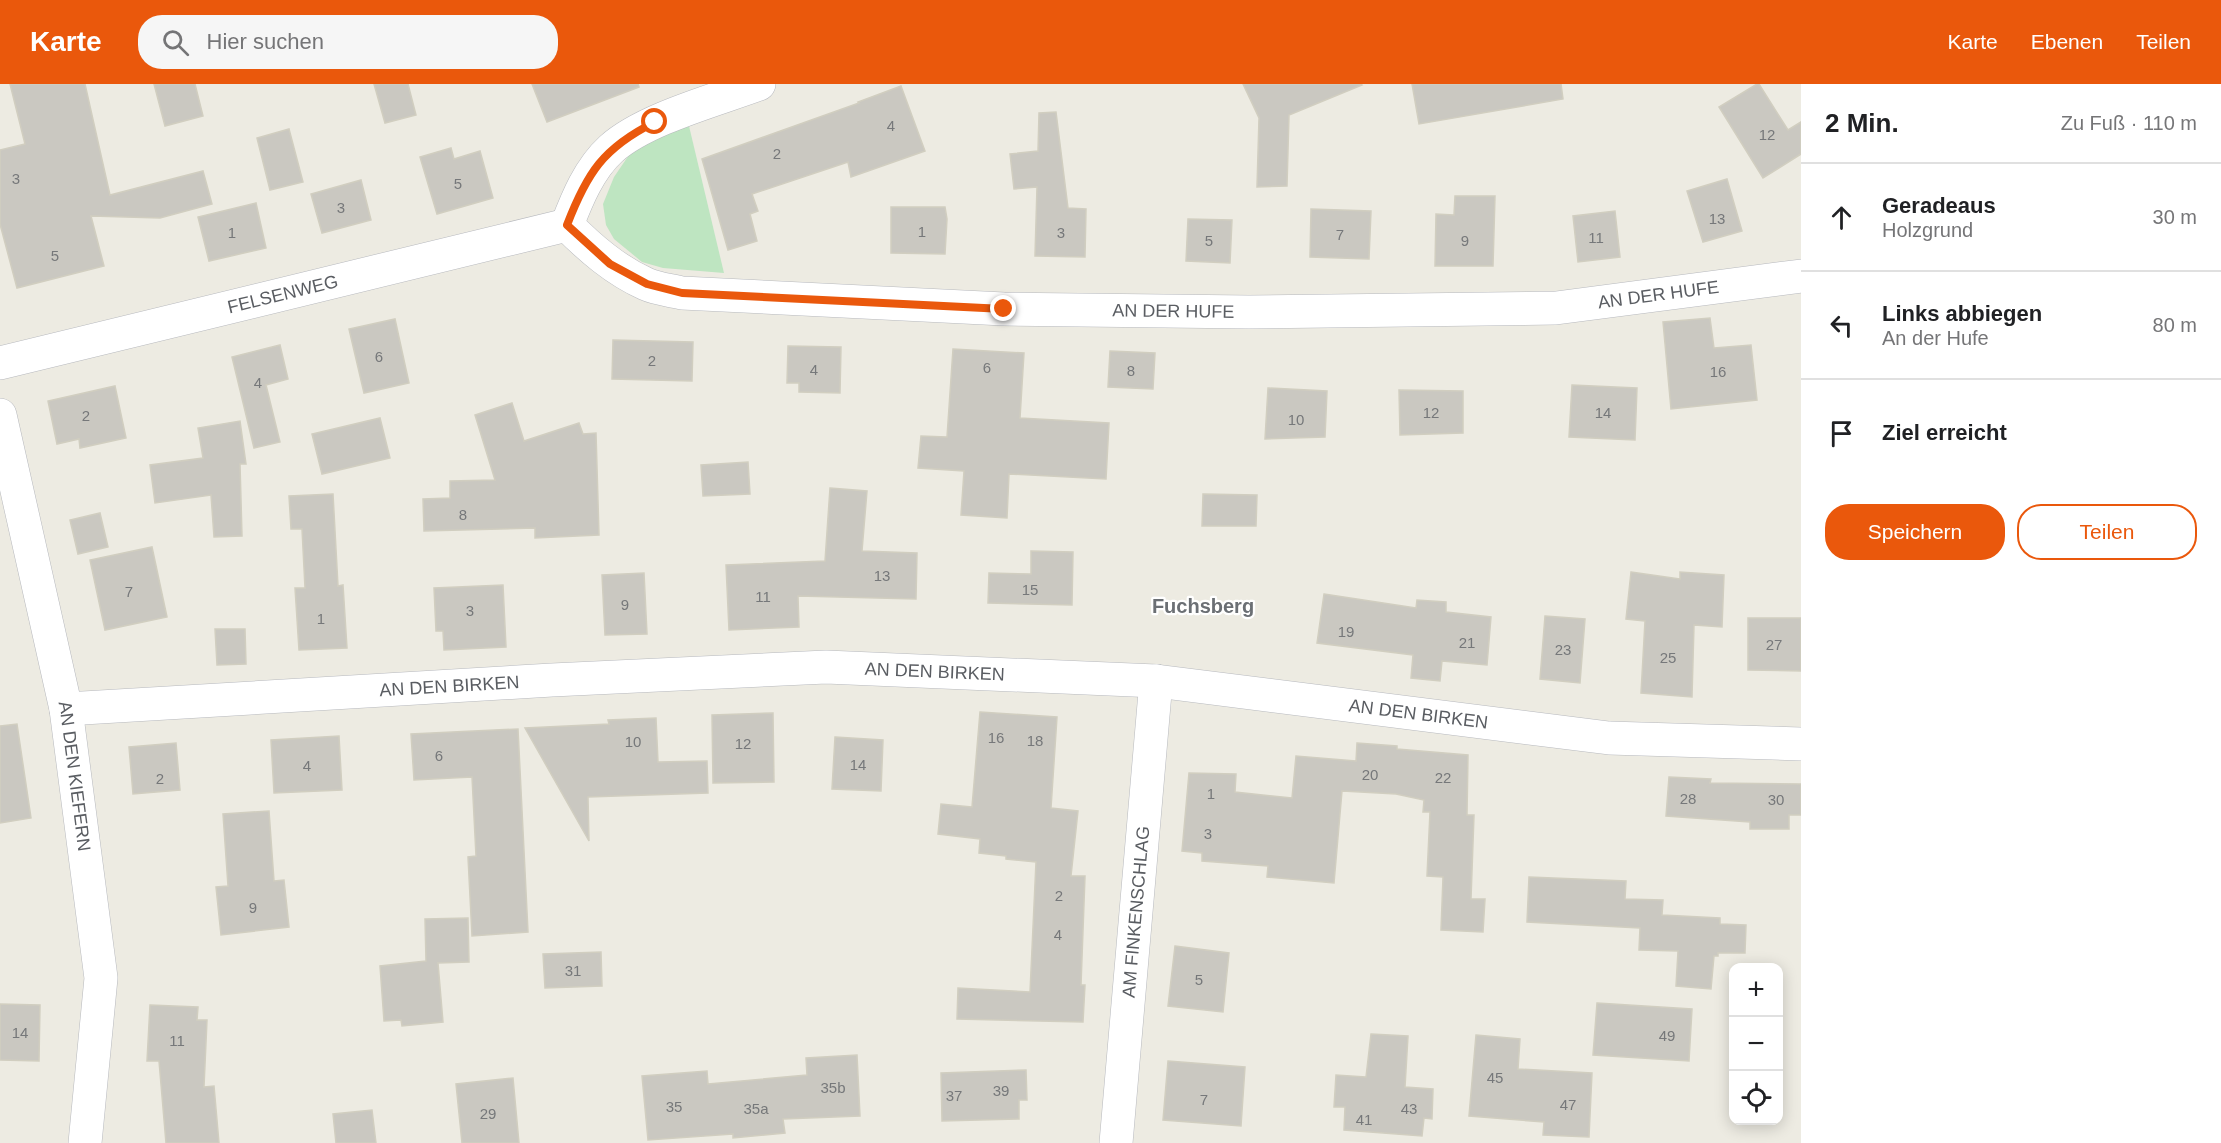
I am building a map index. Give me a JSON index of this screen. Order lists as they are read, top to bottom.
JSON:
{
  "streets": {
    "street": [
      "FELSENWEG",
      "AN DER HUFE",
      "AN DEN BIRKEN",
      "AN DEN KIEFERN",
      "AM FINKENSCHLAG"
    ]
  },
  "crossings": [
    ["FELSENWEG", "AN DER HUFE"],
    ["AN DEN BIRKEN", "AN DEN KIEFERN"],
    ["AN DEN BIRKEN", "AM FINKENSCHLAG"]
  ],
  "districts": ["Fuchsberg"],
  "house_numbers": [
    "4",
    "12",
    "2",
    "3",
    "5",
    "3",
    "13",
    "1",
    "1",
    "3",
    "7",
    "11",
    "5",
    "9",
    "5",
    "6",
    "2",
    "6",
    "4",
    "8",
    "16",
    "4",
    "12",
    "14",
    "2",
    "10",
    "8",
    "13",
    "15",
    "7",
    "11",
    "9",
    "3",
    "1",
    "19",
    "21",
    "27",
    "23",
    "25",
    "16",
    "18",
    "10",
    "12",
    "6",
    "14",
    "4",
    "20",
    "22",
    "2",
    "1",
    "28",
    "30",
    "3",
    "2",
    "9",
    "4",
    "31",
    "5",
    "14",
    "49",
    "11",
    "45",
    "35b",
    "39",
    "37",
    "7",
    "47",
    "35",
    "35a",
    "43",
    "29",
    "41"
  ],
  "page": {
    "header": "Karte",
    "search": "Hier suchen",
    "nav": ["Karte", "Ebenen", "Teilen"],
    "heading": ["2 Min.", "Zu Fuß · 110 m"],
    "list": [
      ["Geradeaus", "Holzgrund", "30 m"],
      ["Links abbiegen", "An der Hufe", "80 m"],
      "Ziel erreicht"
    ],
    "buttons": ["Speichern", "Teilen"],
    "map_buttons": ["+", "−"]
  }
}
